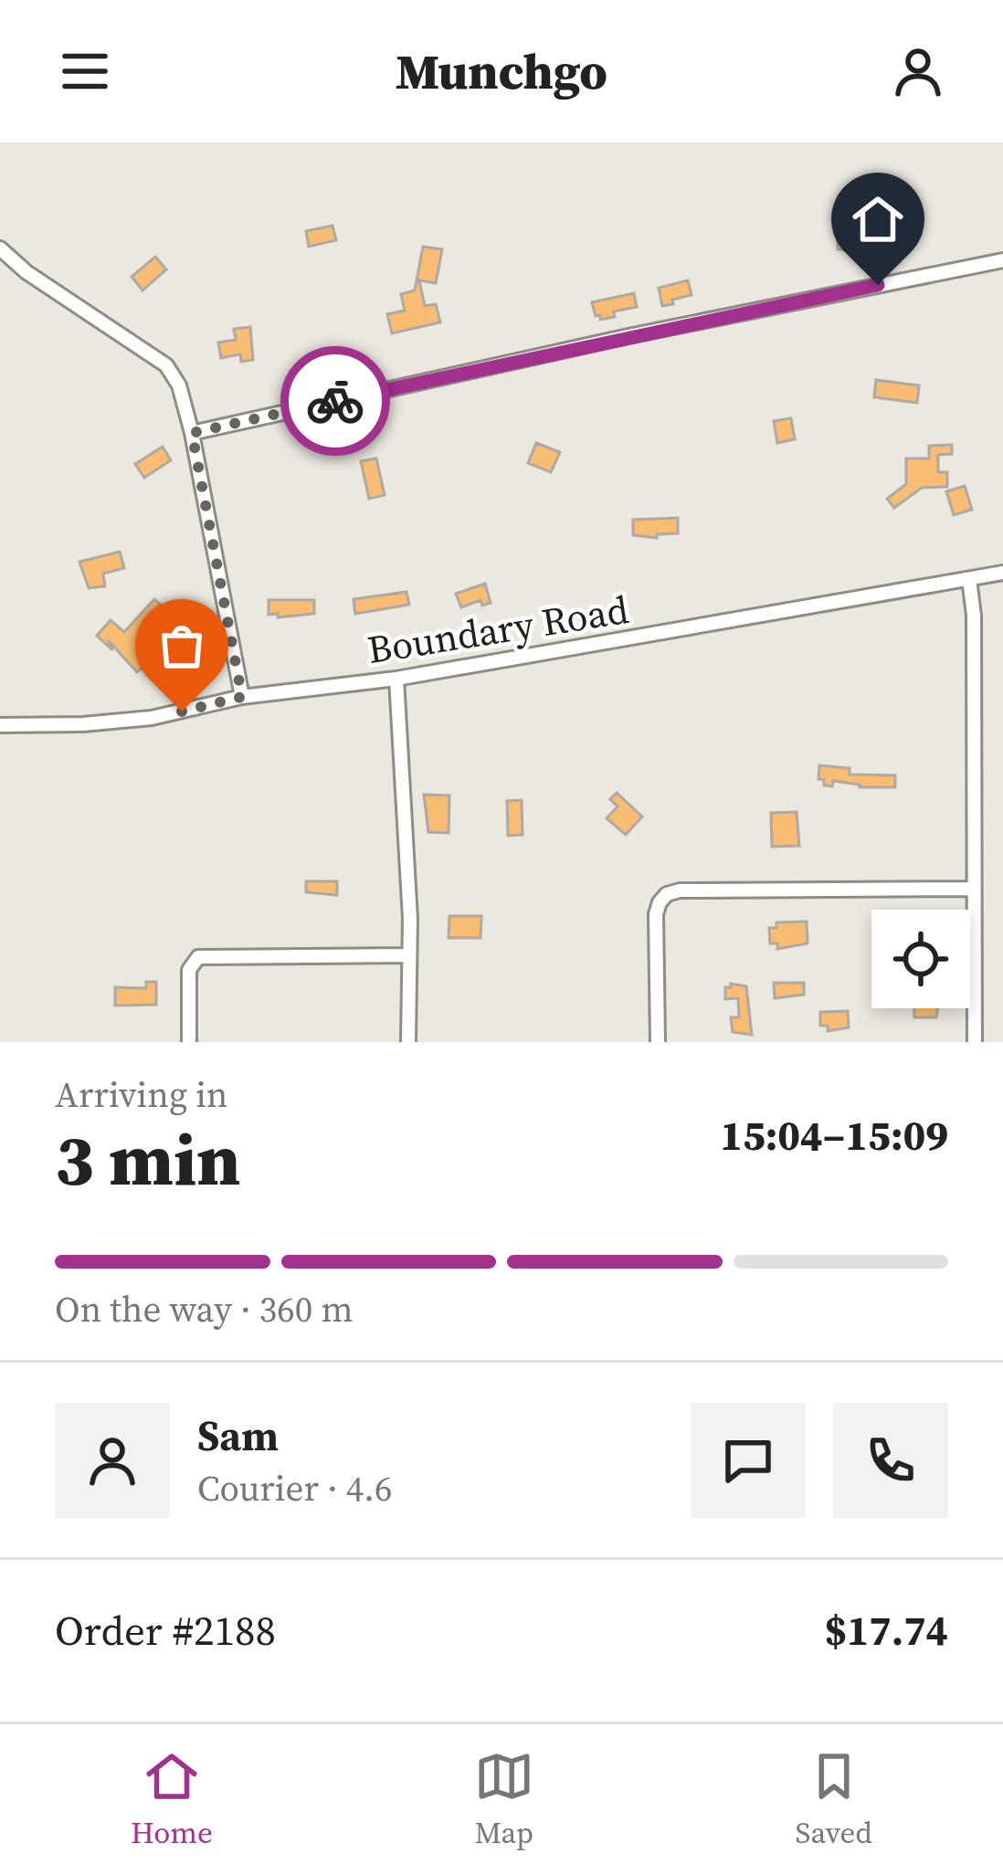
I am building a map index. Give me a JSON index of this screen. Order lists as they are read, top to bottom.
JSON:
{
  "streets": {
    "street": ["Boundary Road"]
  },
  "page": {
    "header": "Munchgo",
    "heading": ["3 min", "Arriving in", "15:04–15:09"],
    "panel": [
      "Sam",
      "Courier · 4.6",
      "Order #2188",
      "$17.74"
    ],
    "bar": "On the way · 360 m",
    "tabs": ["Home", "Map", "Saved"]
  }
}
